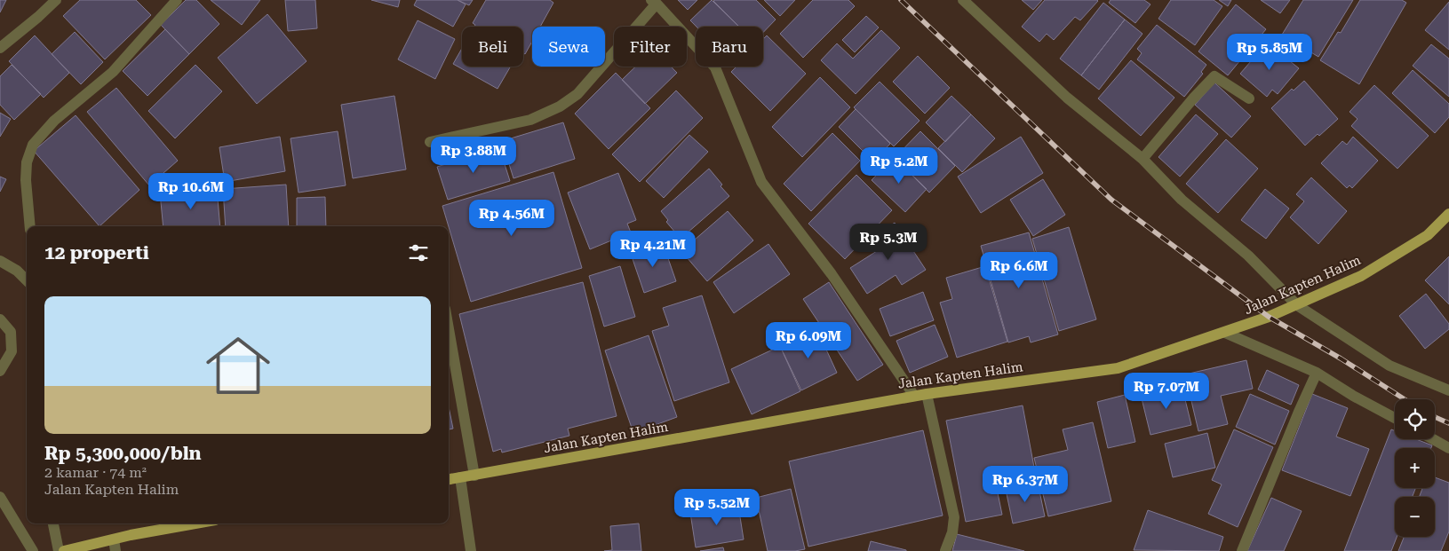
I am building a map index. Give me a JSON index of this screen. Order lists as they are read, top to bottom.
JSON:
{
  "streets": {
    "main road": ["Jalan Kapten Halim"]
  },
  "page": {
    "chip": [
      "Beli",
      "Sewa",
      "Filter",
      "Baru"
    ],
    "price": [
      "Rp 5.85M",
      "Rp 3.88M",
      "Rp 5.2M",
      "Rp 10.6M",
      "Rp 4.56M",
      "Rp 5.3M",
      "Rp 4.21M",
      "Rp 6.6M",
      "Rp 6.09M",
      "Rp 7.07M",
      "Rp 6.37M",
      "Rp 5.52M"
    ],
    "heading": "12 properti",
    "list": [
      {
        "name": "Rp 5,300,000/bln",
        "note": "2 kamar · 74 m² · Jalan Kapten Halim"
      }
    ],
    "map_buttons": ["+", "−"]
  }
}
